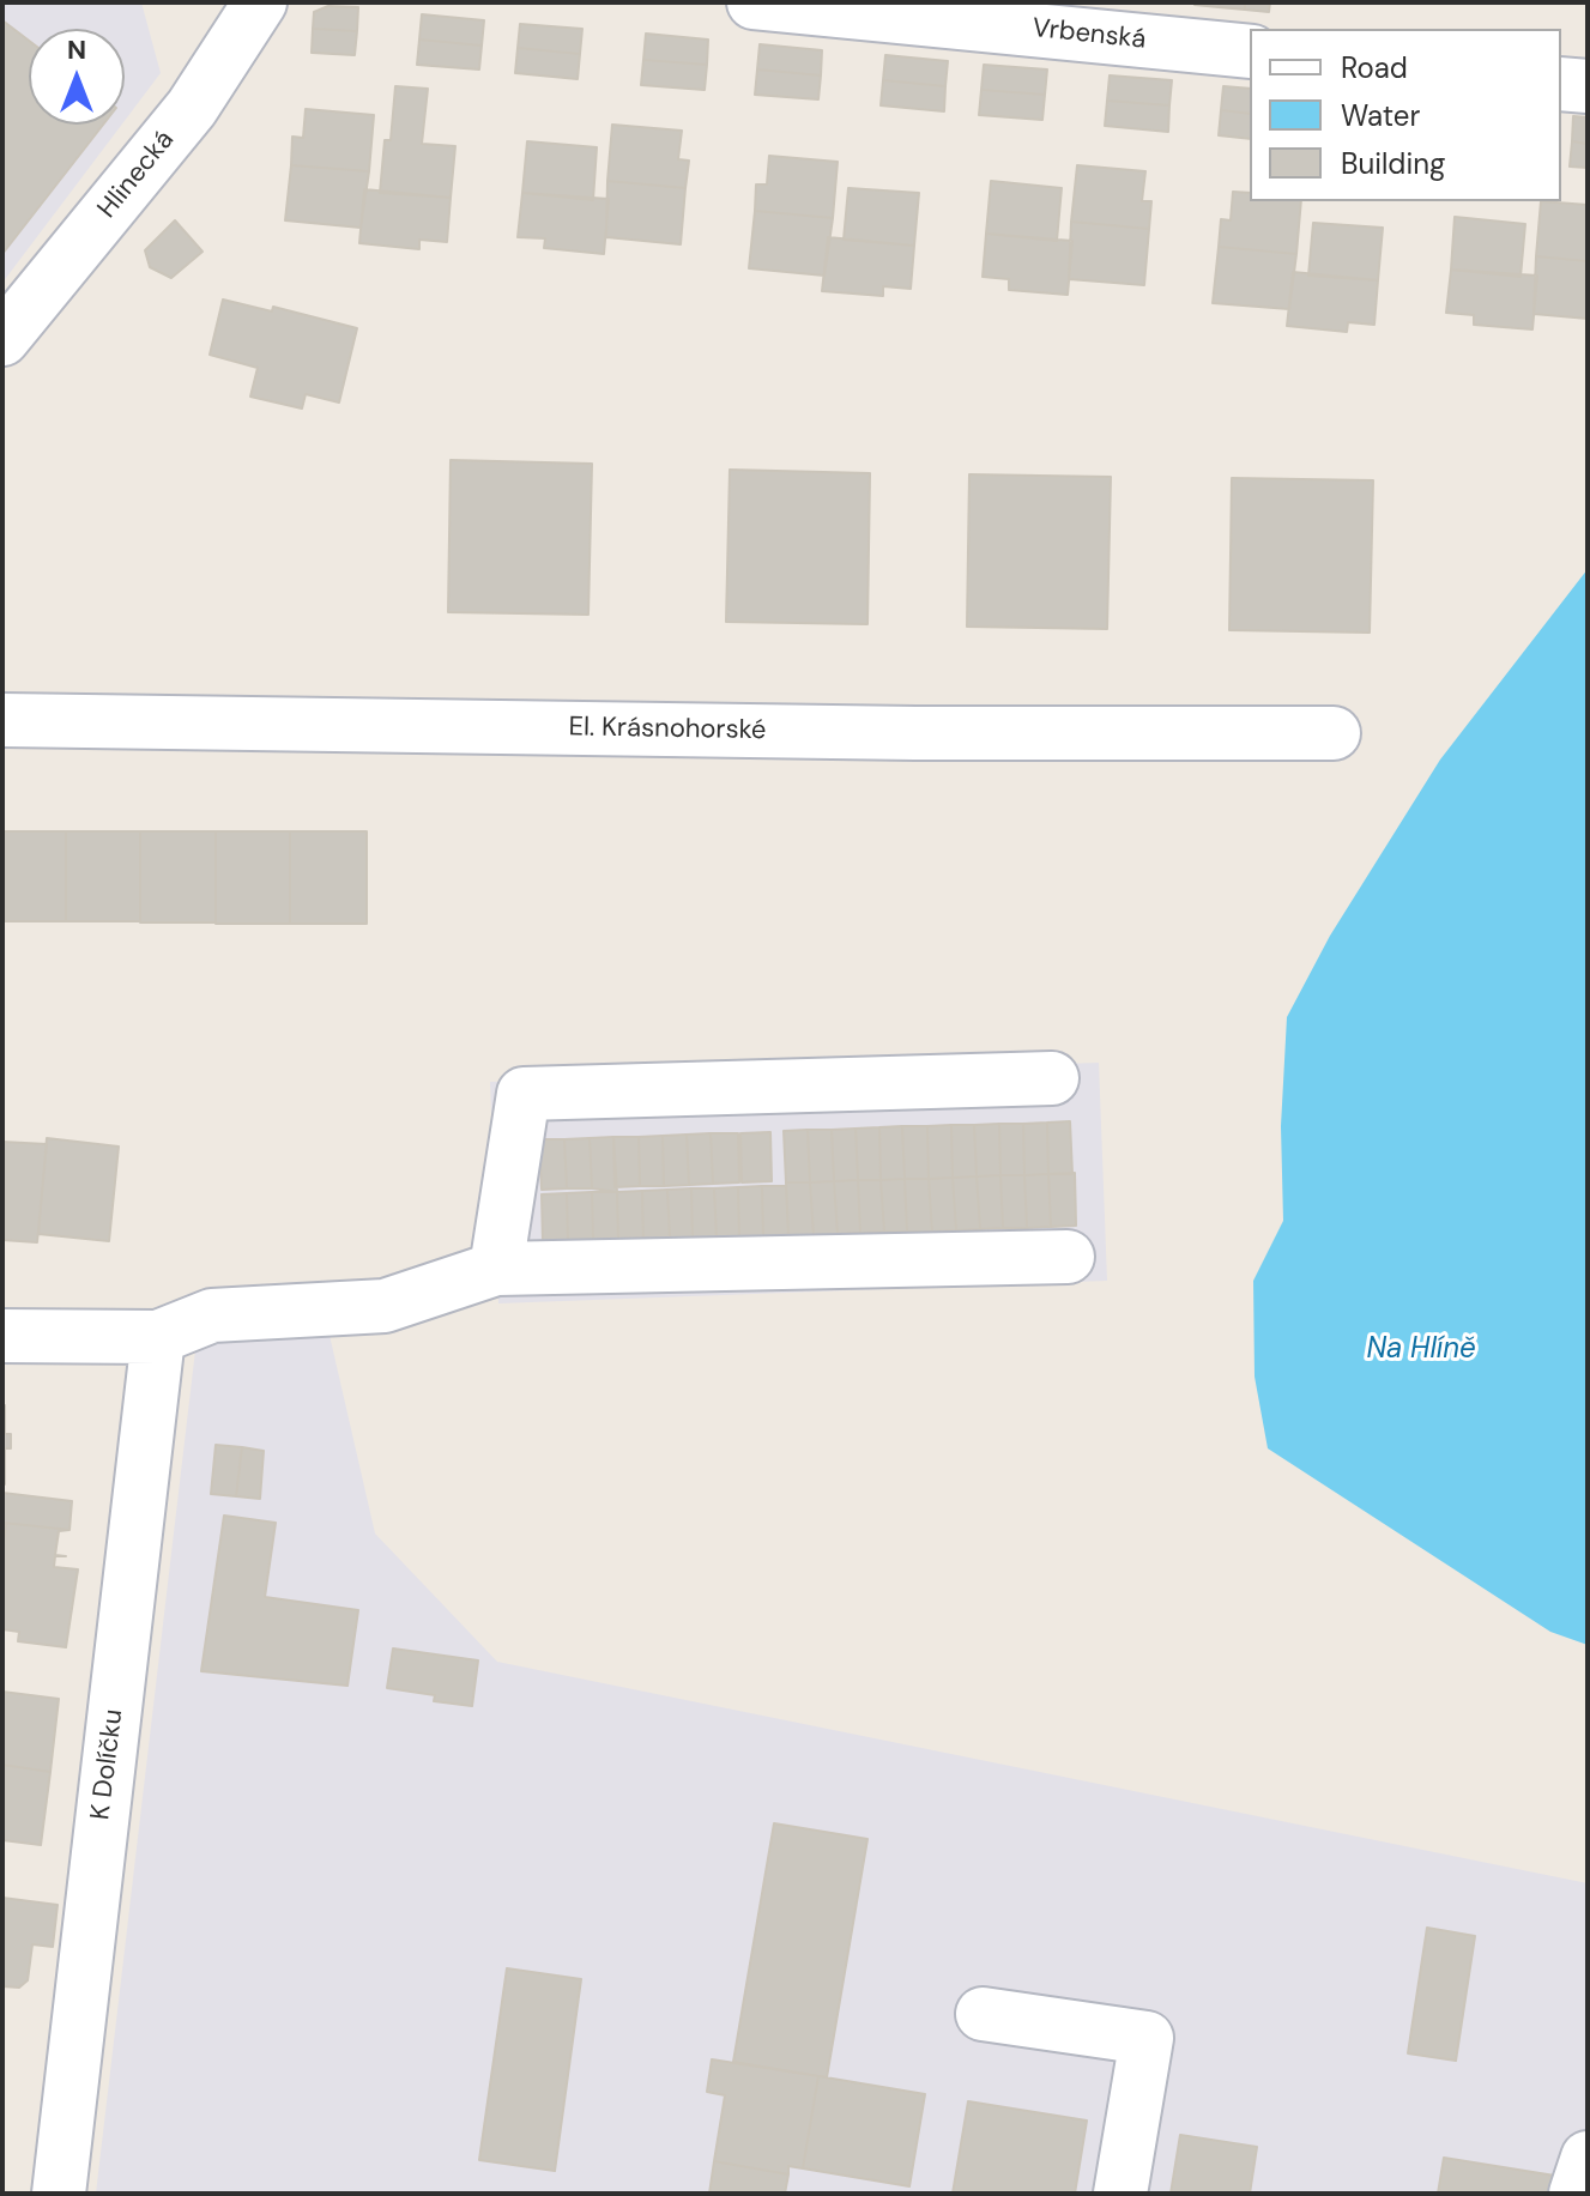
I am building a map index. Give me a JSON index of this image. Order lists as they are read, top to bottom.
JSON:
{
  "streets": {
    "street": [
      "Vrbenská",
      "Hlinecká",
      "El. Krásnohorské",
      "K Dolíčku"
    ]
  },
  "water": ["Na Hlíně"],
  "legend": ["Road", "Water", "Building"],
  "north": "top"
}
